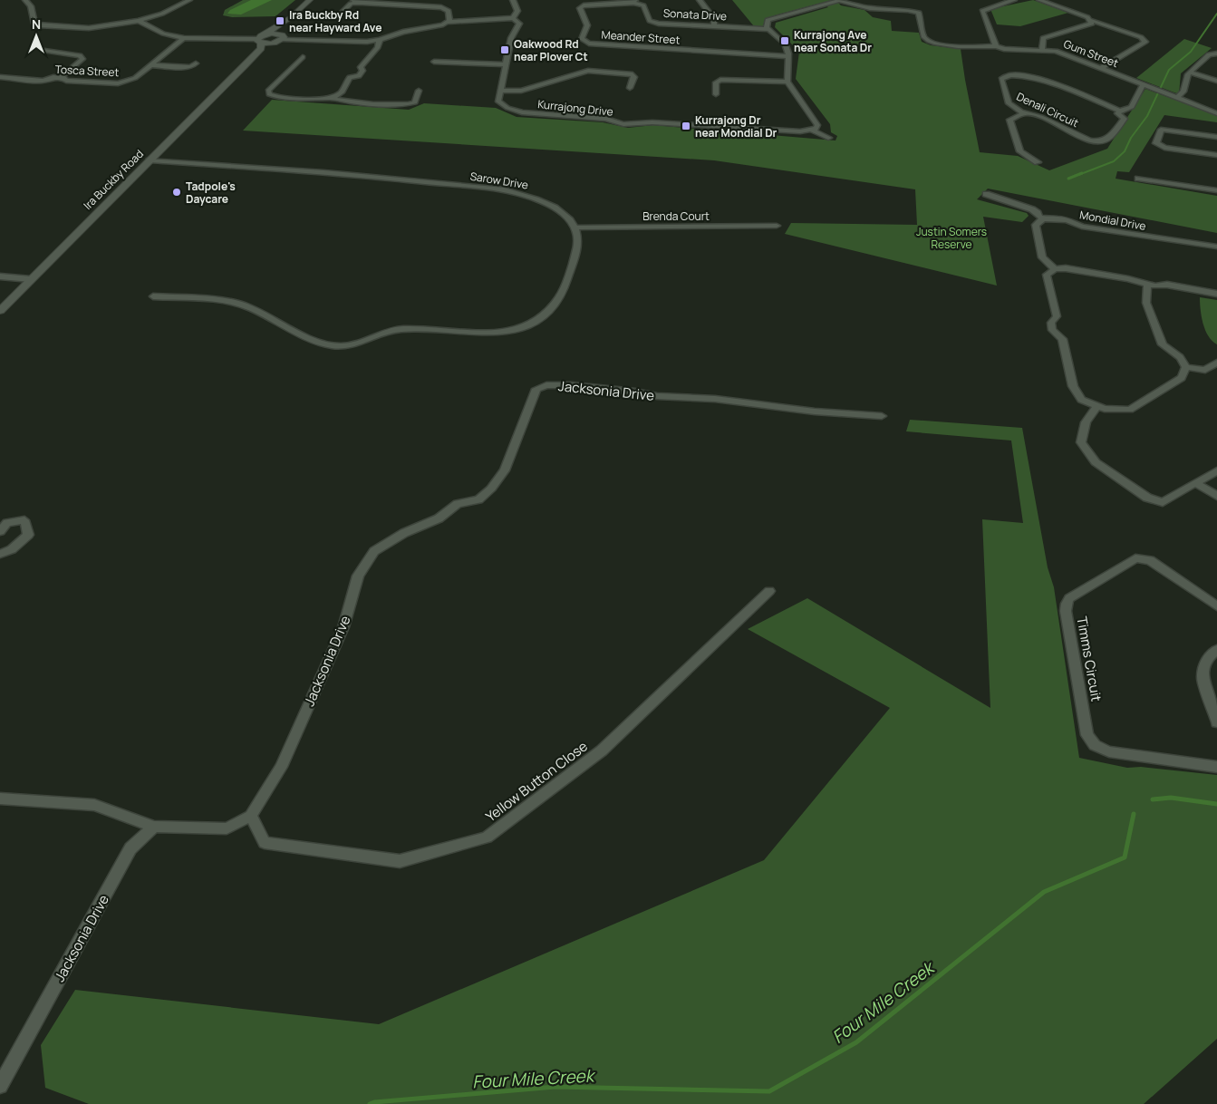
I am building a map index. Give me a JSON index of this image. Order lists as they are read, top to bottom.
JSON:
{
  "streets": {
    "street": [
      "Sonata Drive",
      "Meander Street",
      "Gum Street",
      "Tosca Street",
      "Kurrajong Drive",
      "Denali Circuit",
      "Ira Buckby Road",
      "Sarow Drive",
      "Brenda Court",
      "Mondial Drive",
      "Jacksonia Drive",
      "Timms Circuit",
      "Yellow Button Close"
    ]
  },
  "crossings": [
    ["Ira Buckby Road", "Sarow Drive"],
    ["Sarow Drive", "Brenda Court"],
    ["Jacksonia Drive", "Yellow Button Close"]
  ],
  "water": ["Four Mile Creek"],
  "parks": ["Justin Somers Reserve"],
  "places": {
    "transit": [
      "Ira Buckby Rd near Hayward Ave",
      "Kurrajong Ave near Sonata Dr",
      "Oakwood Rd near Plover Ct",
      "Kurrajong Dr near Mondial Dr"
    ],
    "other": ["Tadpole's Daycare"]
  },
  "north": "top"
}
